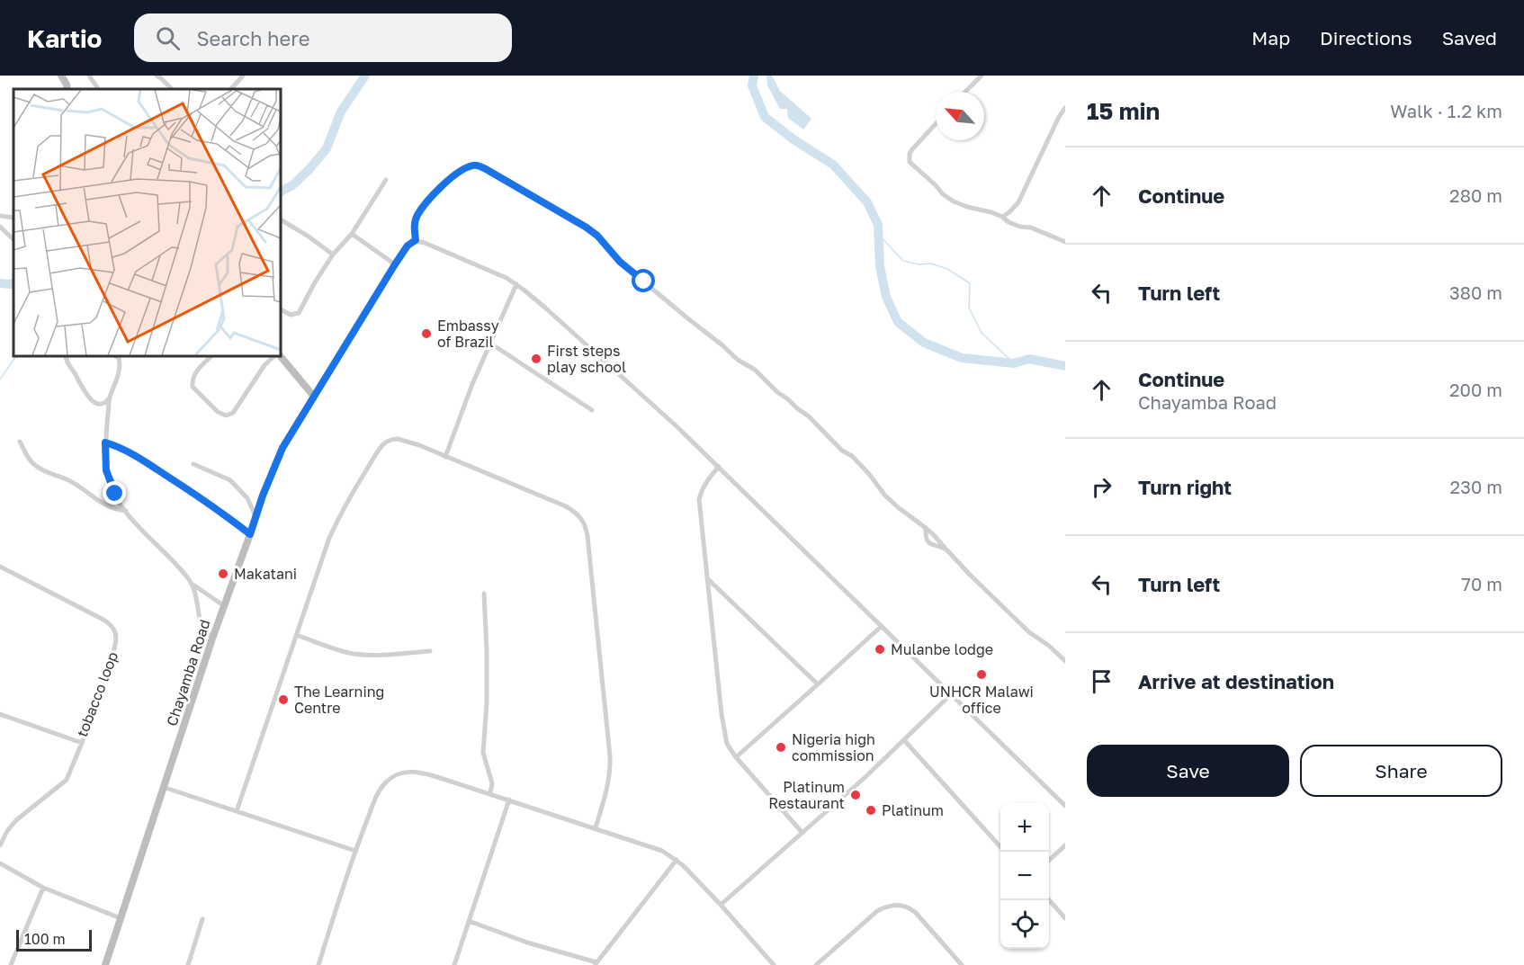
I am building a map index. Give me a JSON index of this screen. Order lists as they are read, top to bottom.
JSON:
{
  "streets": {
    "street": ["Chayamba Road", "tobacco loop"]
  },
  "places": [
    "Embassy of Brazil",
    "First steps play school",
    "Makatani",
    "Mulanbe lodge",
    "UNHCR Malawi office",
    "The Learning Centre",
    "Nigeria high commission",
    "Platinum Restaurant",
    "Platinum"
  ],
  "scale_bar": "100 m",
  "north": "top left",
  "page": {
    "header": "Kartio",
    "search": "Search here",
    "nav": ["Map", "Directions", "Saved"],
    "heading": ["15 min", "Walk · 1.2 km"],
    "list": [
      ["Continue", "280 m"],
      ["Turn left", "380 m"],
      ["Continue", "Chayamba Road", "200 m"],
      ["Turn right", "230 m"],
      ["Turn left", "70 m"],
      "Arrive at destination"
    ],
    "buttons": ["Save", "Share"],
    "map_buttons": ["+", "−"],
    "scale": "100 m"
  }
}
